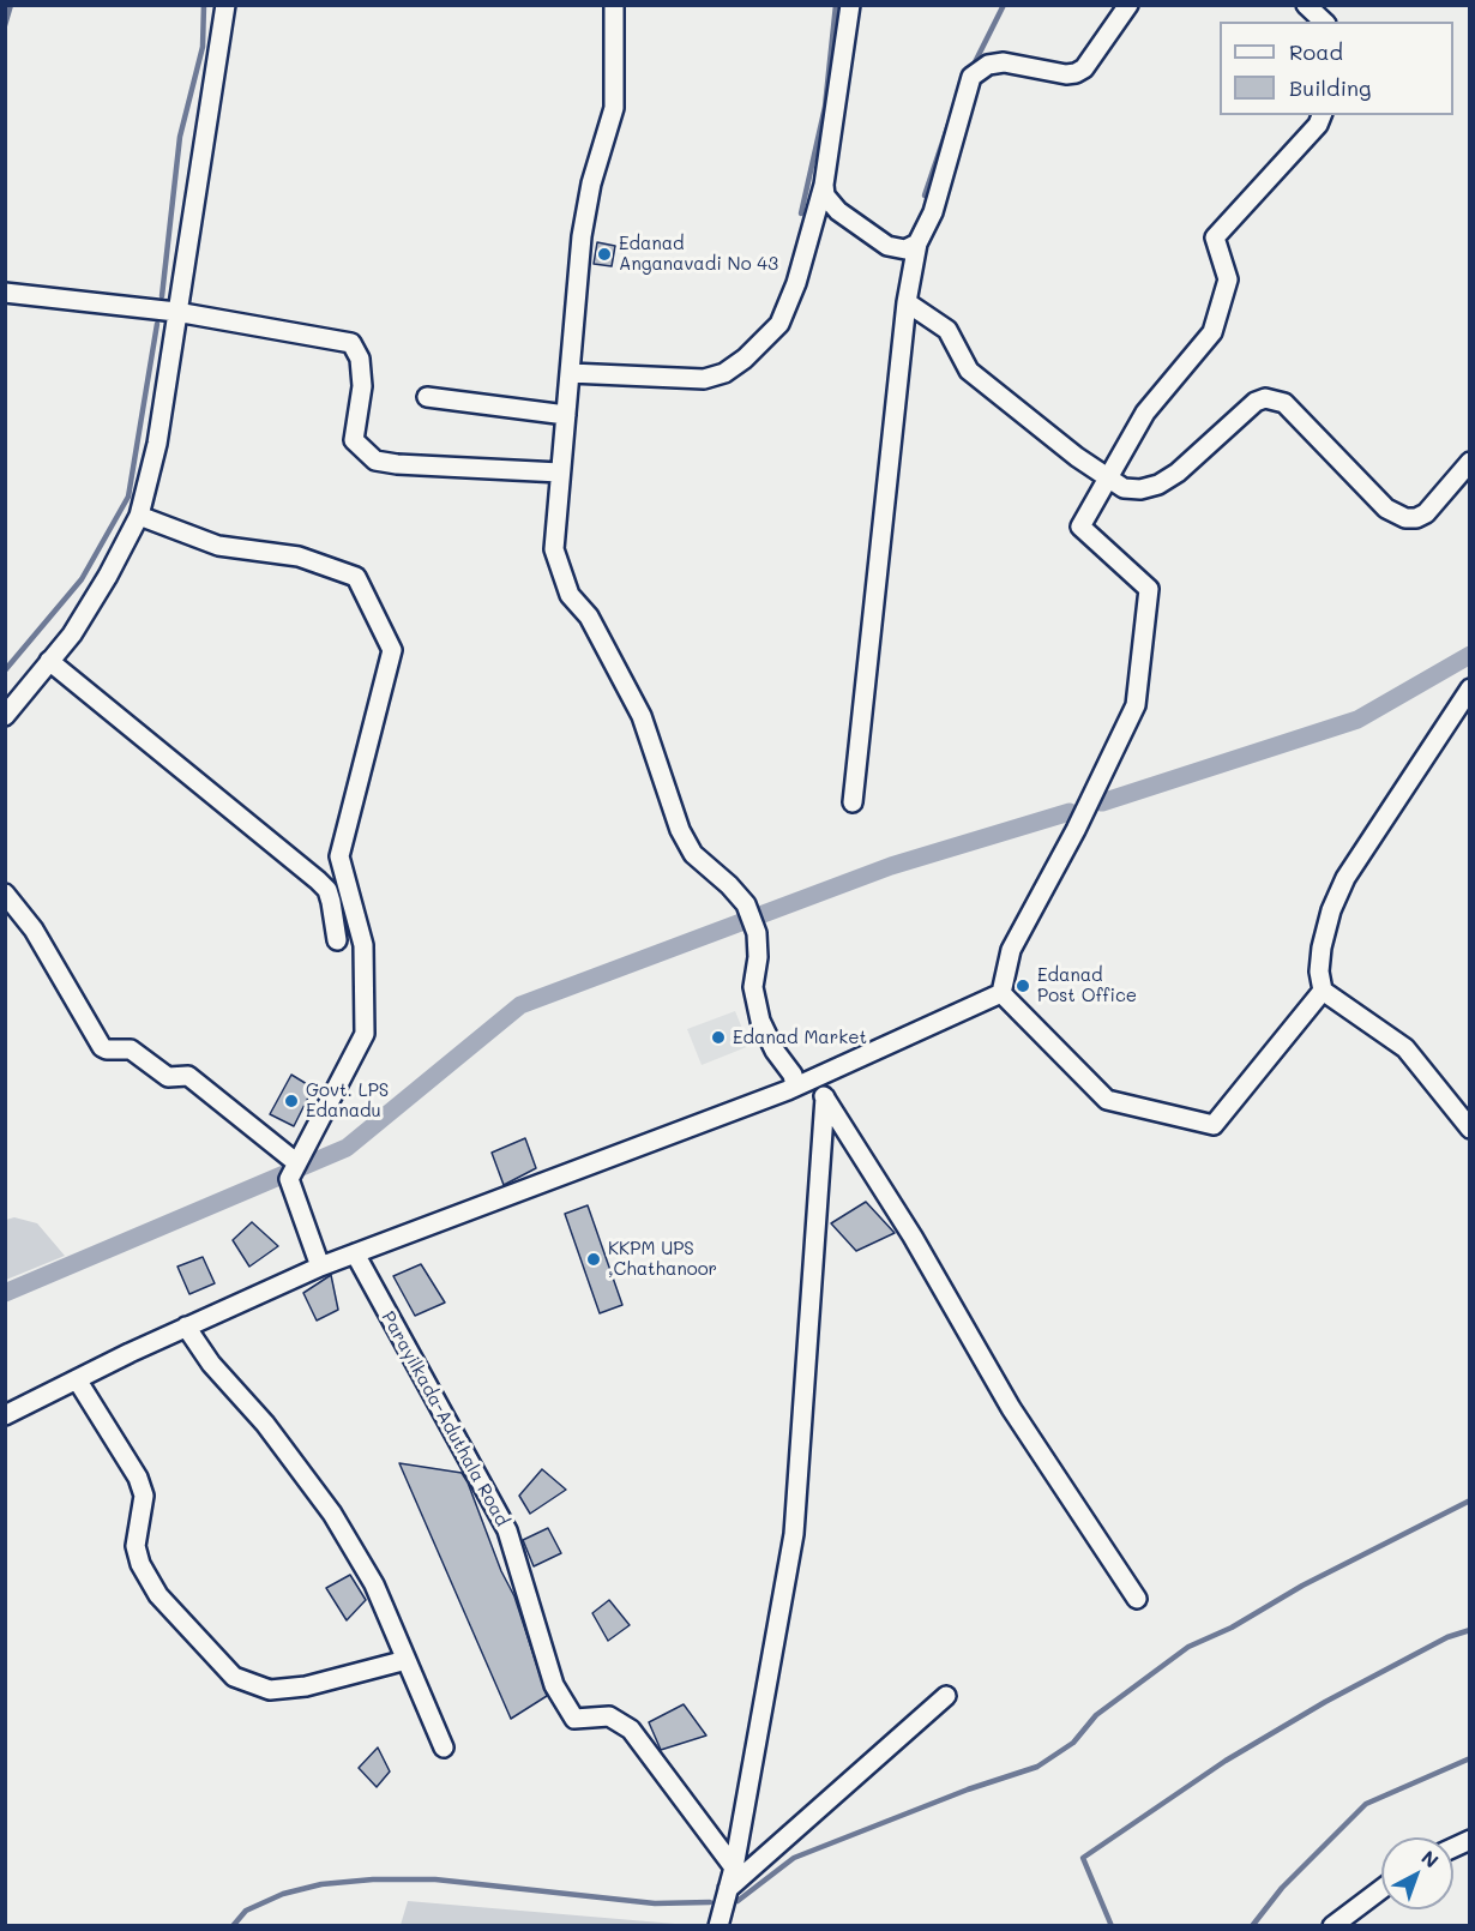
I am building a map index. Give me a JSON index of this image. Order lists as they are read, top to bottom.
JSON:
{
  "streets": {
    "street": ["Parayilkada-Aduthala Road"]
  },
  "places": [
    "Edanad Anganavadi No 43",
    "Edanad Post Office",
    "Edanad Market",
    "Govt. LPS Edanadu",
    "KKPM UPS ,Chathanoor"
  ],
  "legend": ["Road", "Building"],
  "north": "top right"
}
